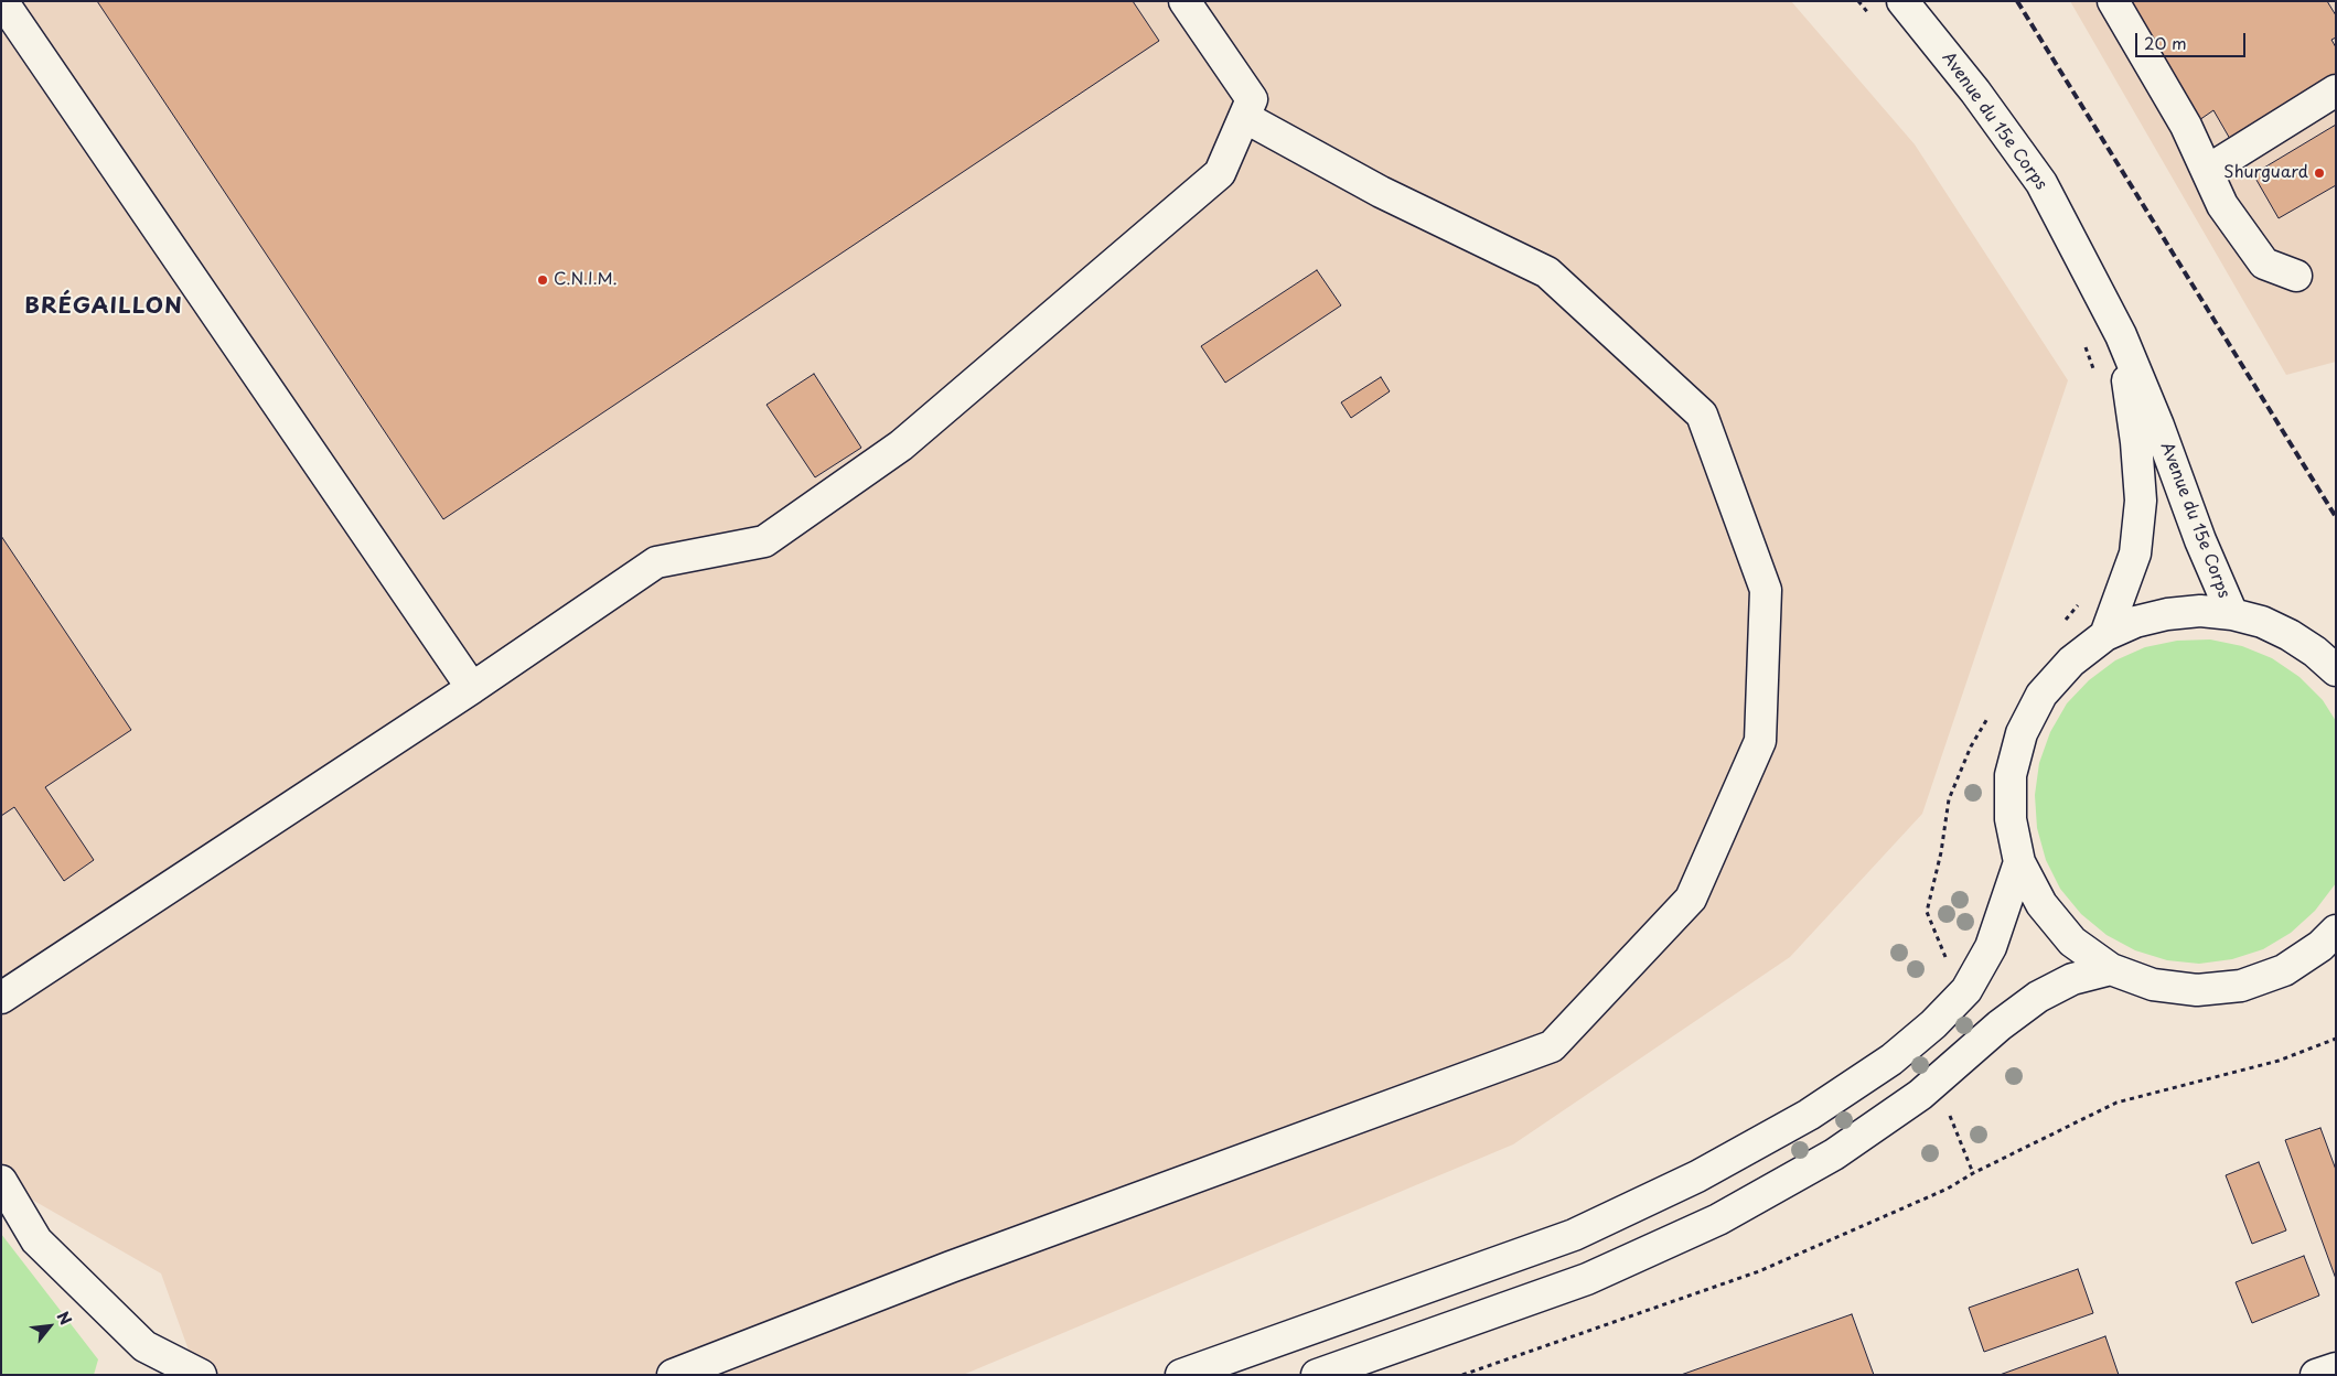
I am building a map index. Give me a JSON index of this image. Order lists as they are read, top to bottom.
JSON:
{
  "streets": {
    "main road": ["Avenue du 15e Corps"]
  },
  "districts": ["BRÉGAILLON"],
  "places": ["Shurguard", "C.N.I.M."],
  "scale_bar": "20 m",
  "north": "top right"
}
